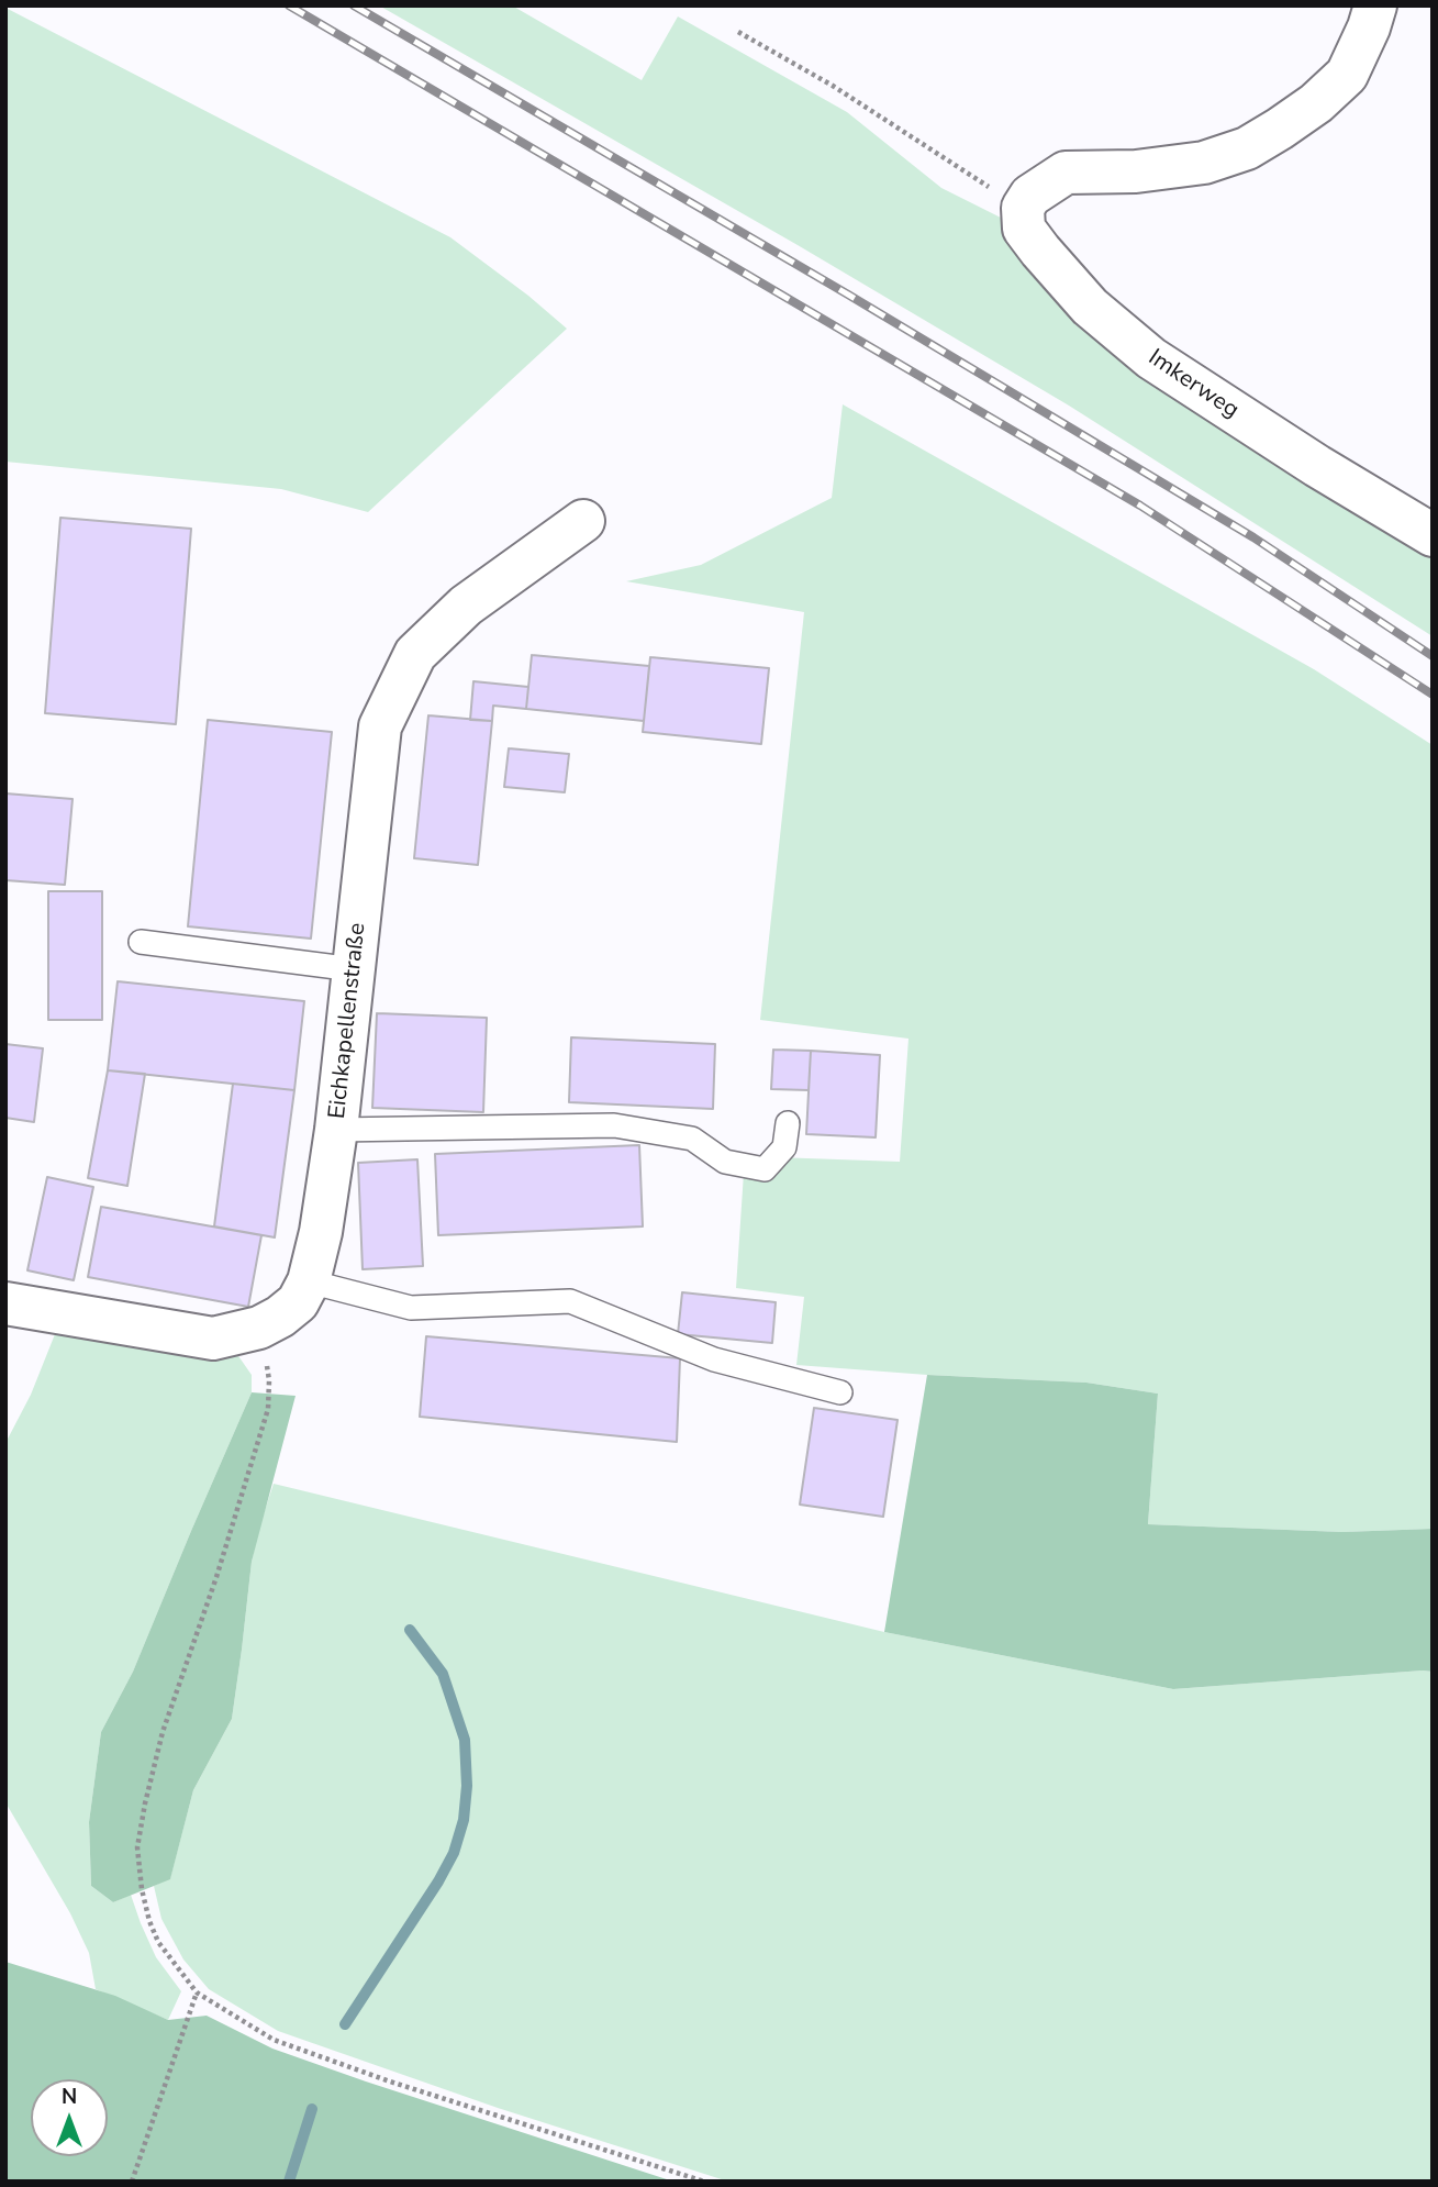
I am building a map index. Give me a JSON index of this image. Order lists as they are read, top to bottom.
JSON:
{
  "streets": {
    "street": ["Imkerweg", "Eichkapellenstraße"]
  },
  "north": "top"
}
